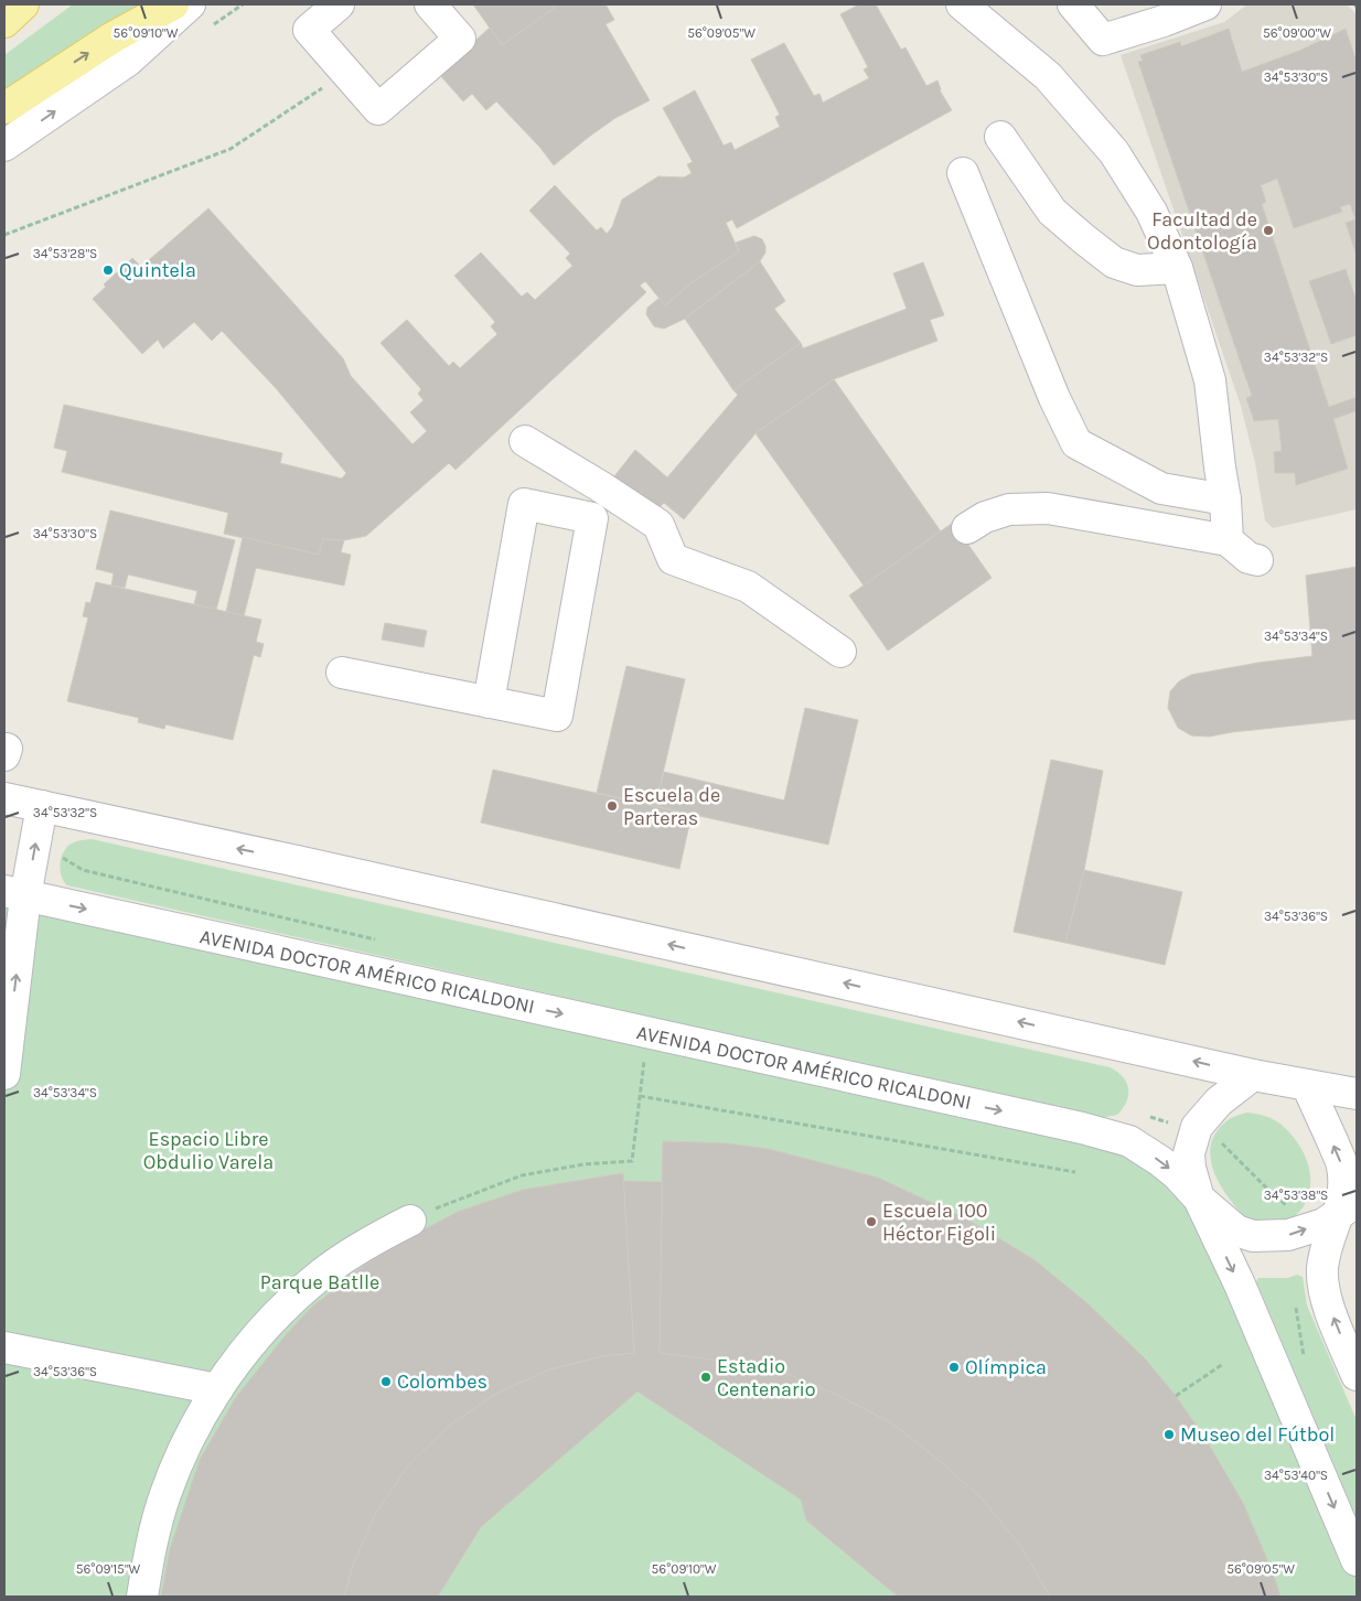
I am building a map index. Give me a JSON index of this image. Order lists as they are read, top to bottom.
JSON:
{
  "streets": {
    "street": ["AVENIDA DOCTOR AMÉRICO RICALDONI"]
  },
  "parks": ["Espacio Libre Obdulio Varela", "Parque Batlle"],
  "places": [
    "Facultad de Odontología",
    "Quintela",
    "Escuela de Parteras",
    "Escuela 100 Héctor Figoli",
    "Olímpica",
    "Estadio Centenario",
    "Colombes",
    "Museo del Fútbol"
  ],
  "coordinates": [
    "56°09'00\"W",
    "56°09'10\"W",
    "56°09'05\"W",
    "34°53'30\"S",
    "34°53'28\"S",
    "34°53'32\"S",
    "34°53'34\"S",
    "34°53'36\"S",
    "34°53'38\"S",
    "34°53'40\"S",
    "56°09'15\"W"
  ]
}
